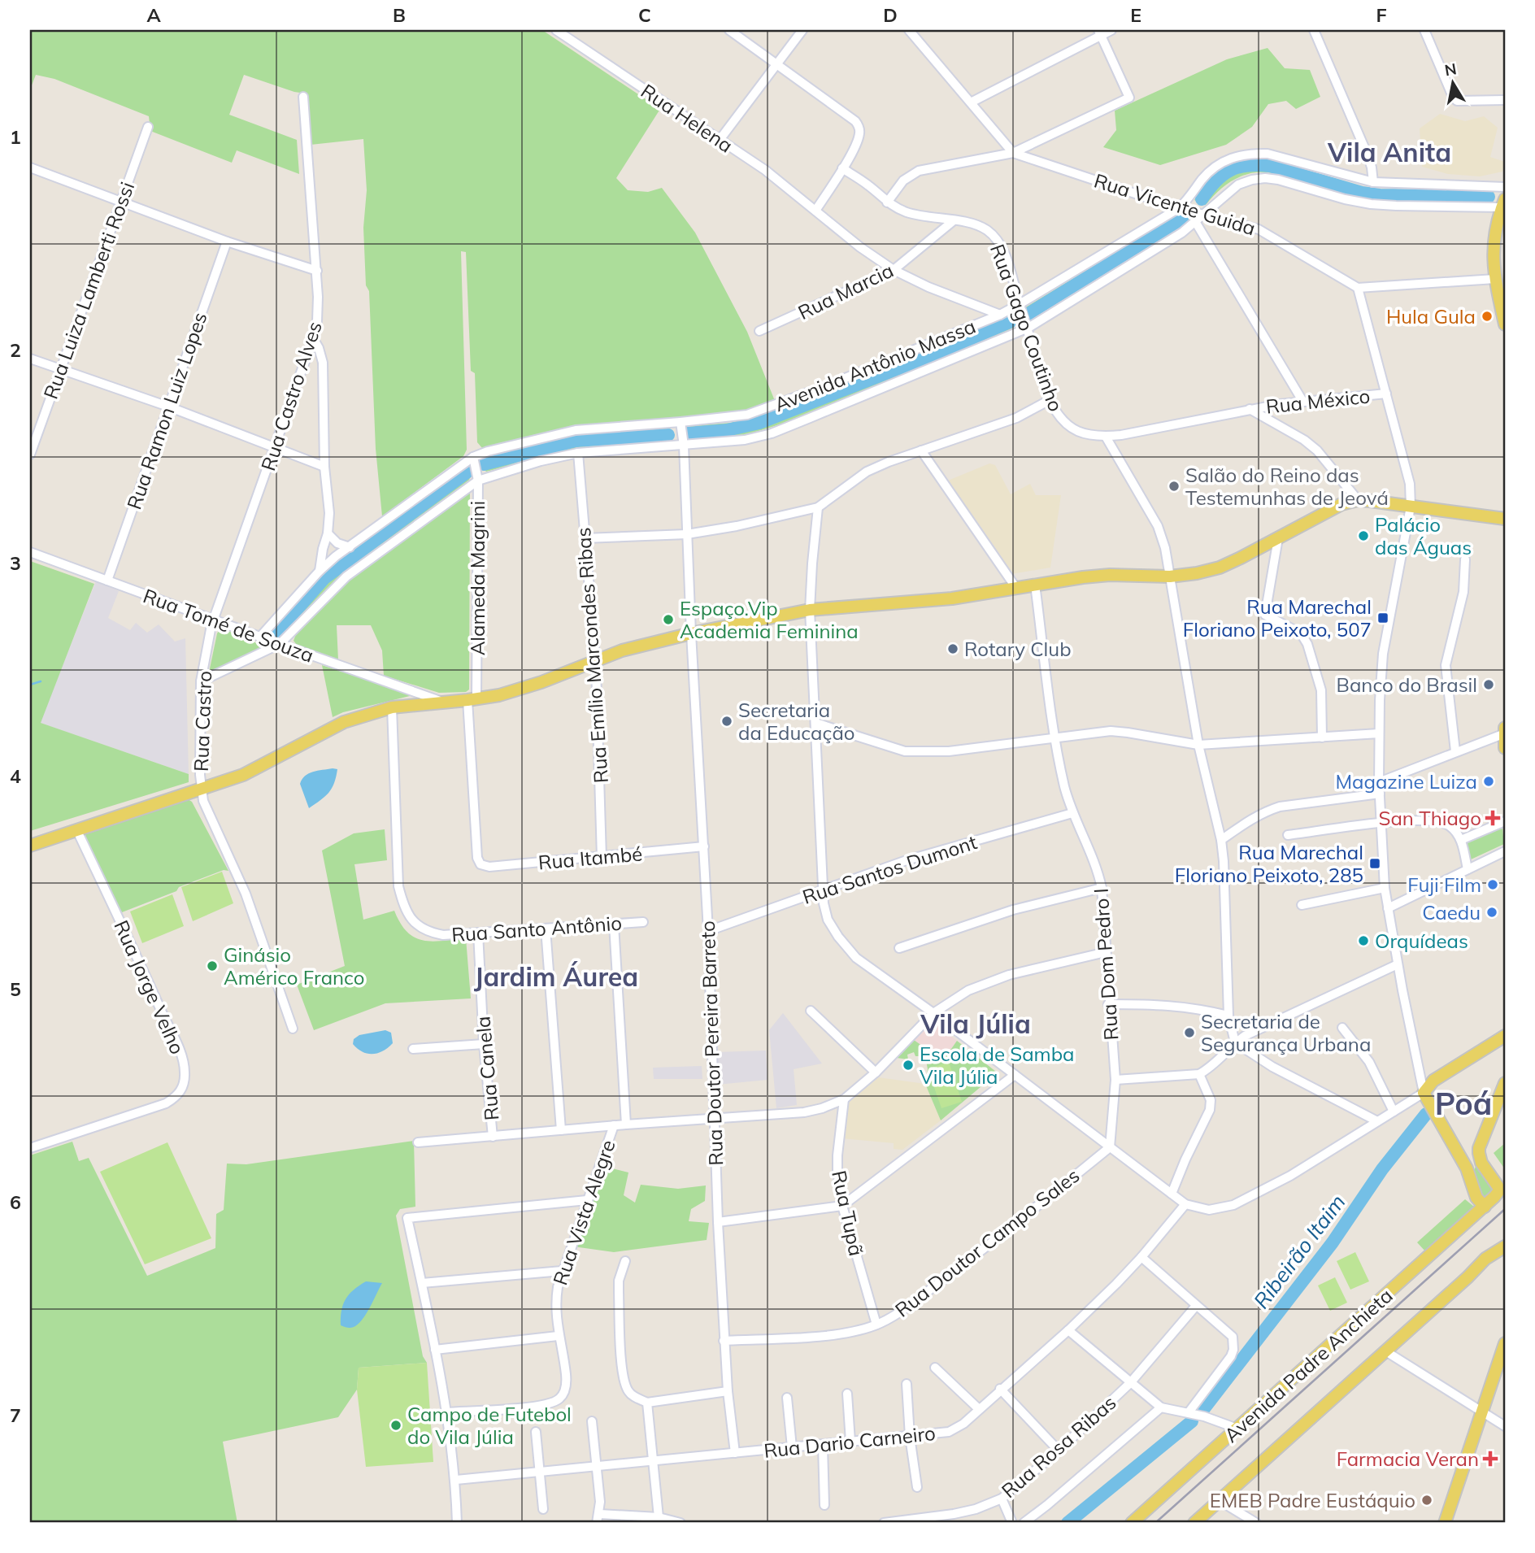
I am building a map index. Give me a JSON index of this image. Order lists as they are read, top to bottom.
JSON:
{
  "streets": {
    "main road": ["Avenida Padre Anchieta"],
    "street": [
      "Rua Helena",
      "Rua Vicente Guida",
      "Rua Luiza Lamberti Rossi",
      "Rua Marcia",
      "Rua Gago Coutinho",
      "Avenida Antônio Massa",
      "Rua Castro Alves",
      "Rua México",
      "Rua Ramon Luiz Lopes",
      "Alameda Magrini",
      "Rua Tomé de Souza",
      "Rua Emílio Marcondes Ribas",
      "Rua Castro",
      "Rua Itambé",
      "Rua Santos Dumont",
      "Rua Santo Antônio",
      "Rua Dom Pedro I",
      "Rua Jorge Velho",
      "Rua Doutor Pereira Barreto",
      "Rua Canela",
      "Rua Vista Alegre",
      "Rua Tupã",
      "Rua Doutor Campo Sales",
      "Rua Dario Carneiro",
      "Rua Rosa Ribas"
    ]
  },
  "crossings": [
    ["Rua Helena", "Rua Marcia"],
    ["Rua Helena", "Avenida Antônio Massa"],
    ["Rua Vicente Guida", "Avenida Antônio Massa"],
    ["Rua Marcia", "Rua Gago Coutinho"],
    ["Rua Gago Coutinho", "Avenida Antônio Massa"],
    ["Rua Gago Coutinho", "Rua México"],
    ["Avenida Antônio Massa", "Alameda Magrini"],
    ["Avenida Antônio Massa", "Rua Tomé de Souza"],
    ["Avenida Antônio Massa", "Rua Emílio Marcondes Ribas"],
    ["Avenida Antônio Massa", "Rua Castro"],
    ["Avenida Antônio Massa", "Rua Doutor Pereira Barreto"],
    ["Rua Castro Alves", "Rua Tomé de Souza"],
    ["Rua Castro Alves", "Rua Castro"],
    ["Rua Ramon Luiz Lopes", "Rua Tomé de Souza"],
    ["Alameda Magrini", "Rua Itambé"],
    ["Rua Tomé de Souza", "Rua Castro"],
    ["Rua Emílio Marcondes Ribas", "Rua Itambé"],
    ["Rua Itambé", "Rua Doutor Pereira Barreto"],
    ["Rua Santos Dumont", "Rua Dom Pedro I"],
    ["Rua Santos Dumont", "Rua Doutor Pereira Barreto"],
    ["Rua Santo Antônio", "Rua Canela"],
    ["Rua Dom Pedro I", "Rua Doutor Campo Sales"],
    ["Rua Doutor Pereira Barreto", "Rua Doutor Campo Sales"],
    ["Rua Doutor Pereira Barreto", "Rua Dario Carneiro"],
    ["Rua Tupã", "Rua Doutor Campo Sales"]
  ],
  "districts": [
    "Vila Anita",
    "Jardim Áurea",
    "Vila Júlia",
    "Poá"
  ],
  "water": ["Ribeirão Itaim"],
  "places": {
    "other": [
      "Hula Gula",
      "Salão do Reino das Testemunhas de Jeová",
      "Palácio das Águas",
      "Espaço.Vip Academia Feminina",
      "Rotary Club",
      "Banco do Brasil",
      "Secretaria da Educação",
      "Magazine Luiza",
      "Fuji Film",
      "Caedu",
      "Orquídeas",
      "Ginásio Américo Franco",
      "Secretaria de Segurança Urbana",
      "Escola de Samba Vila Júlia",
      "Campo de Futebol do Vila Júlia",
      "EMEB Padre Eustáquio"
    ],
    "transit": ["Rua Marechal Floriano Peixoto, 507", "Rua Marechal Floriano Peixoto, 285"],
    "health": ["San Thiago", "Farmacia Veran"]
  },
  "north": "top",
  "grid": {
    "columns": [
      "A",
      "B",
      "C",
      "D",
      "E",
      "F"
    ],
    "rows": [
      "1",
      "2",
      "3",
      "4",
      "5",
      "6",
      "7"
    ]
  }
}
